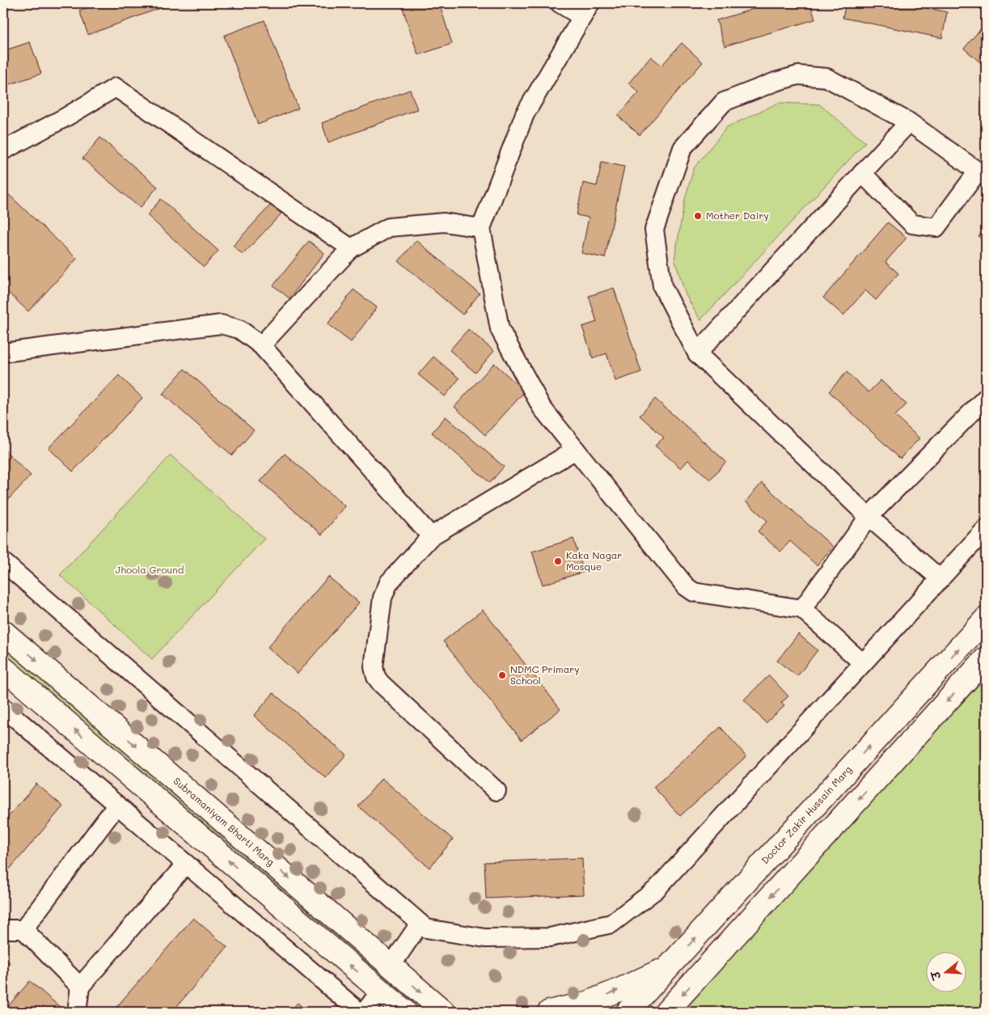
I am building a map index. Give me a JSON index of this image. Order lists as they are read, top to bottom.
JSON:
{
  "streets": {
    "main road": ["Doctor Zakir Hussain Marg", "Subramaniyam Bharti Marg"]
  },
  "parks": ["Jhoola Ground"],
  "places": ["Mother Dairy", "Kaka Nagar Mosque", "NDMC Primary School"],
  "north": "left"
}
